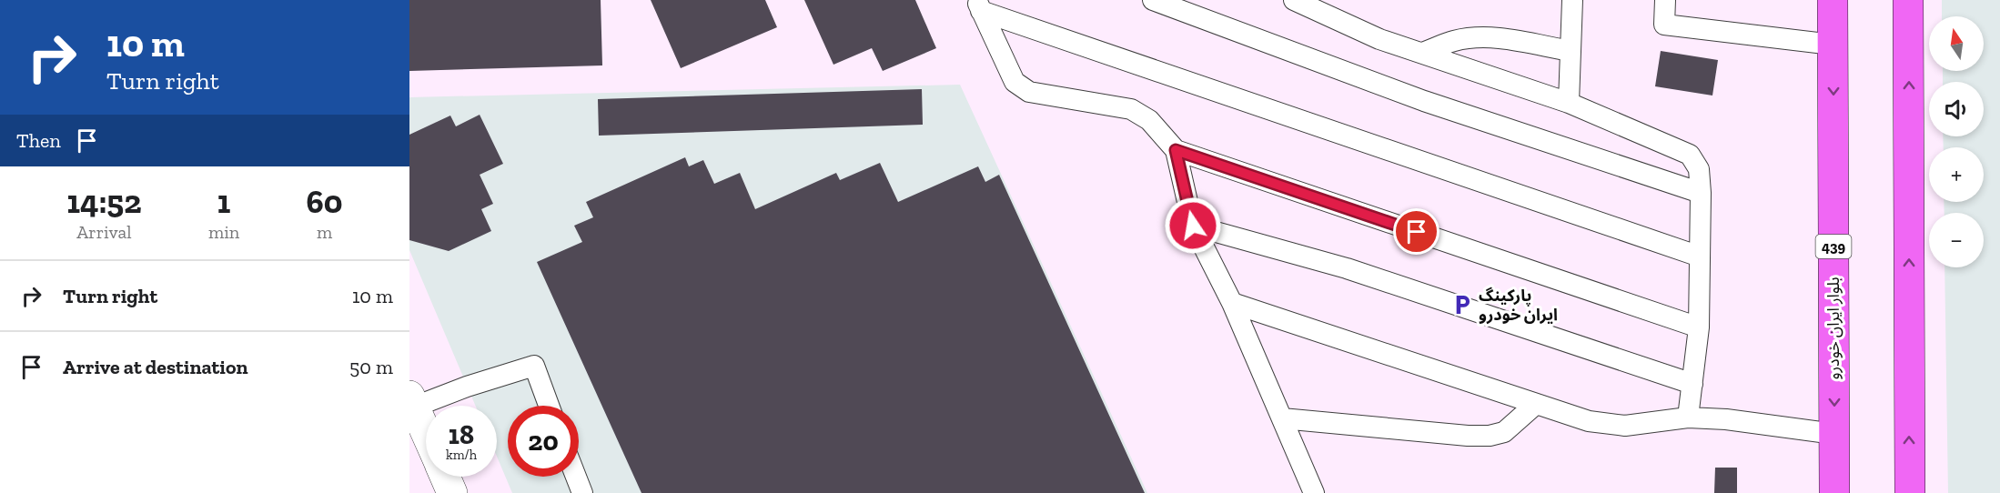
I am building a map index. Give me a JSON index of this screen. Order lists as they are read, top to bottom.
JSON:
{
  "streets": {
    "main road": ["439", "بلوار ایران خودرو"]
  },
  "places": {
    "parking": ["پارکینگ ایران خودرو"]
  },
  "north": "top",
  "page": {
    "turn": ["10 m", "Turn right"],
    "map_buttons": ["+", "−"],
    "then": "Then",
    "eta": [
      "14:52",
      "Arrival",
      "1",
      "min",
      "60",
      "m"
    ],
    "list": [
      {
        "name": "Turn right",
        "value": "10 m"
      },
      {
        "name": "Arrive at destination",
        "value": "50 m"
      }
    ],
    "speed": "18 km/h",
    "limit": "20"
  }
}
